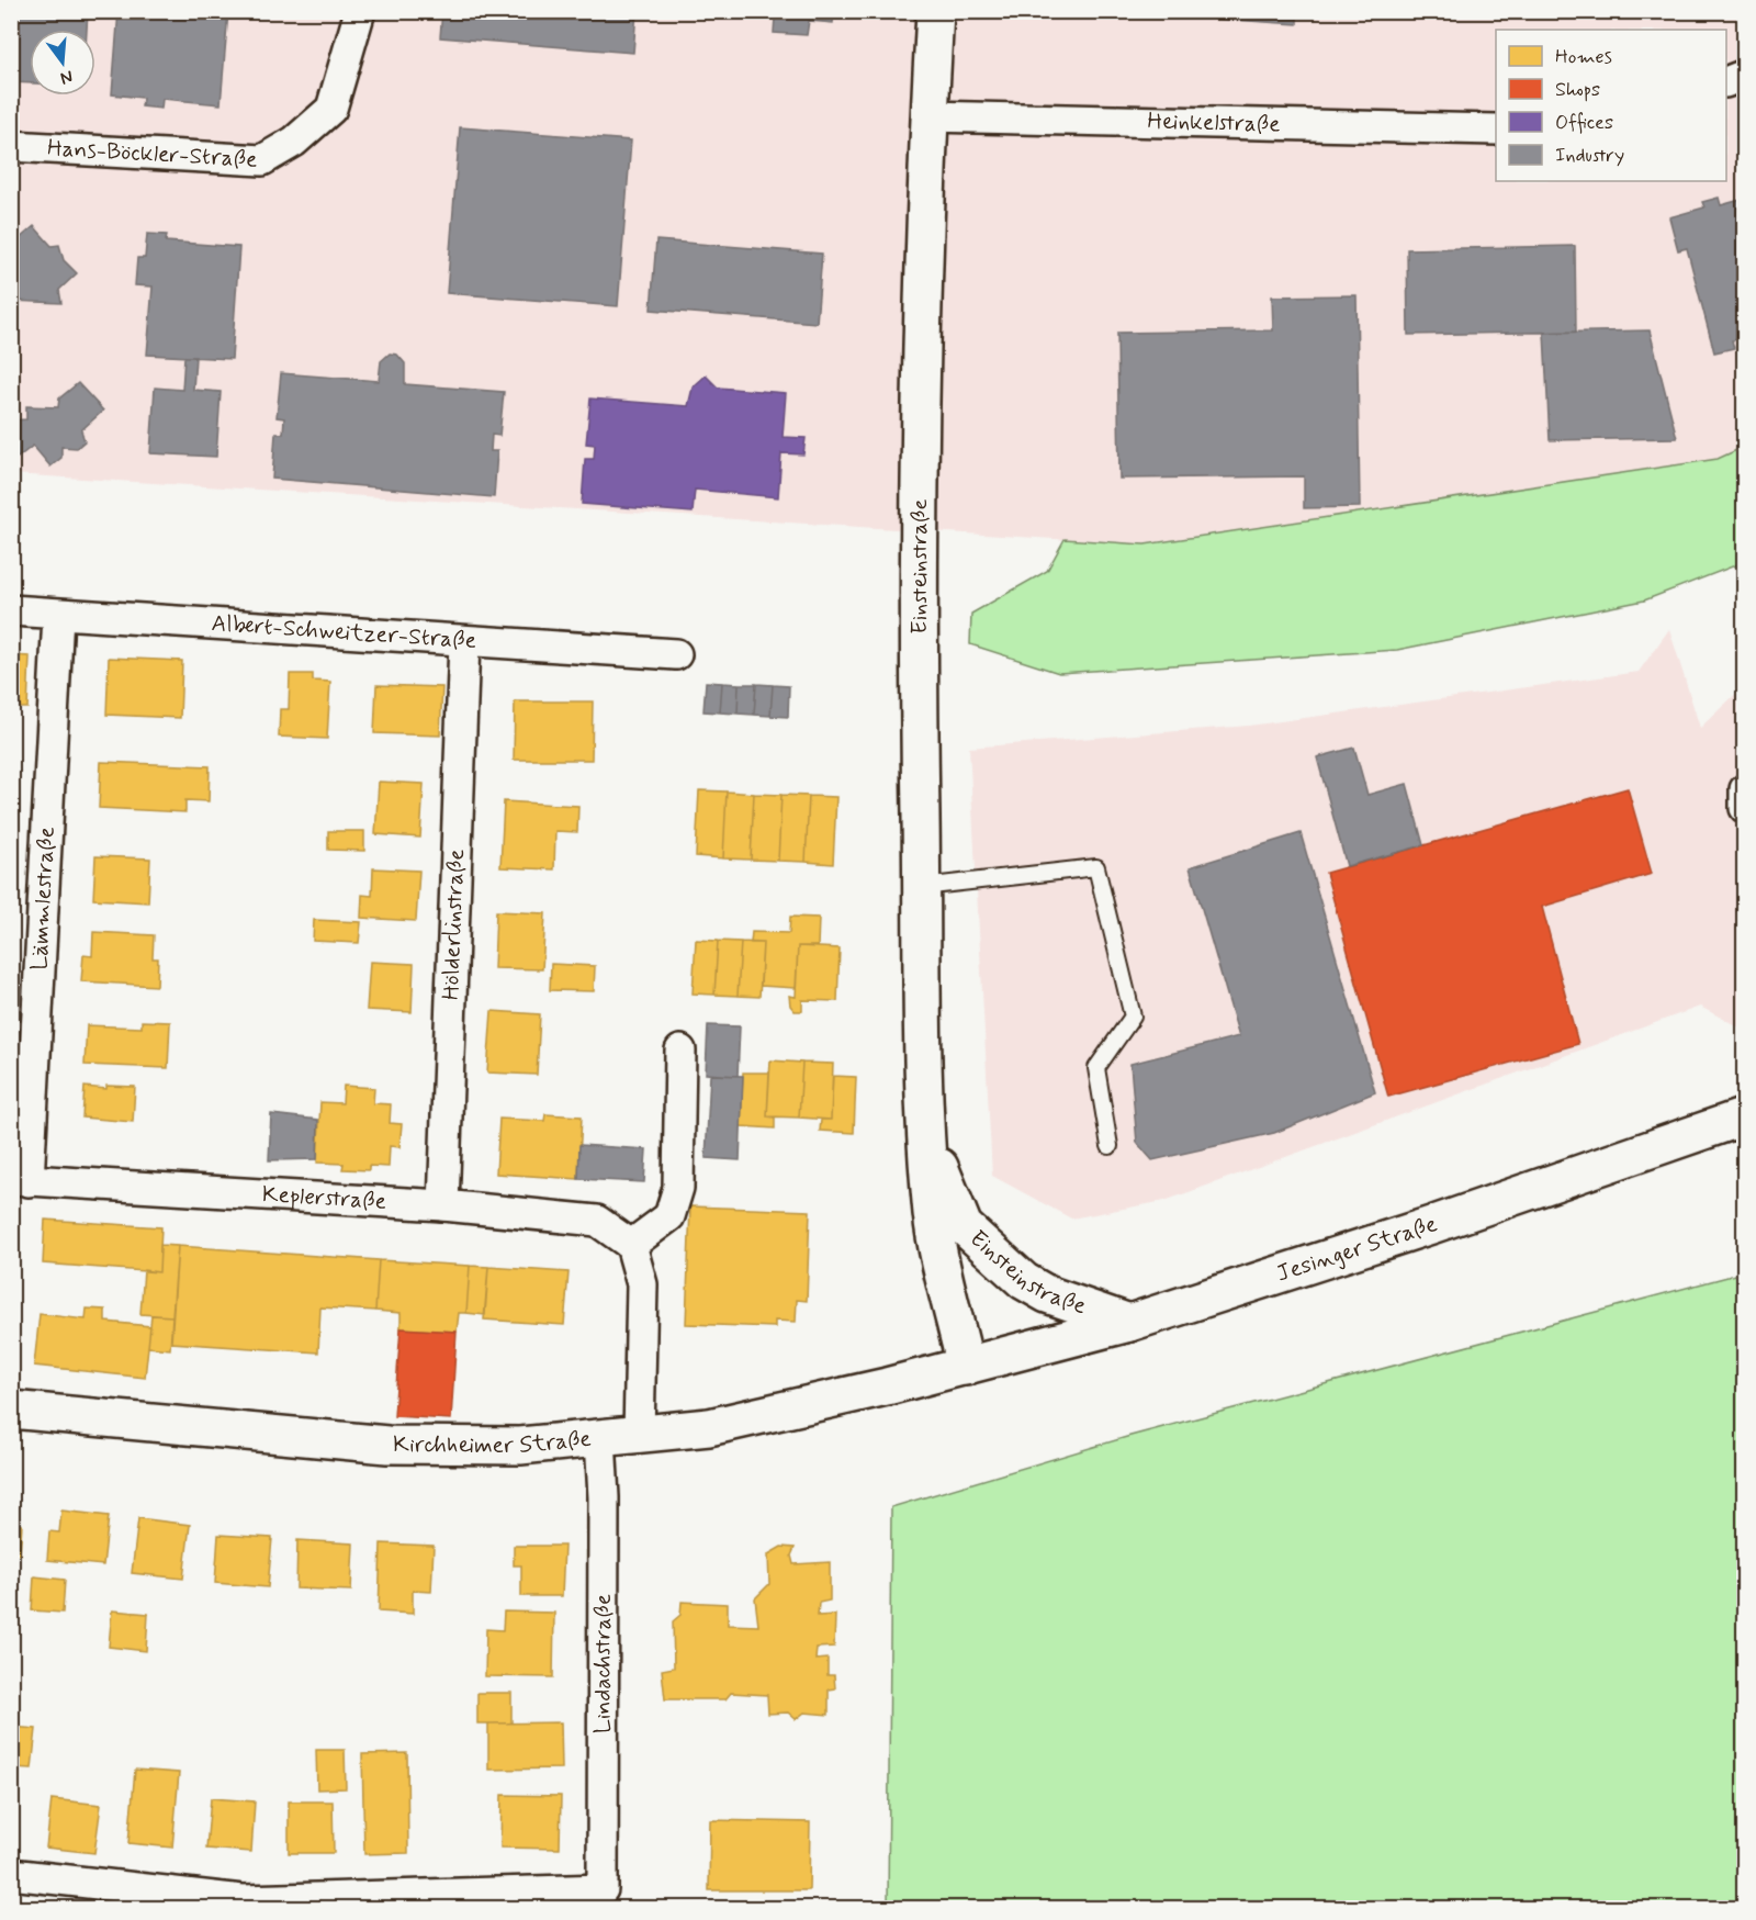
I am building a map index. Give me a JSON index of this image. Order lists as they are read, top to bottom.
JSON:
{
  "streets": {
    "main road": ["Einsteinstraße", "Jesinger Straße", "Kirchheimer Straße"],
    "street": [
      "Heinkelstraße",
      "Hans-Böckler-Straße",
      "Albert-Schweitzer-Straße",
      "Lämmlestraße",
      "Hölderlinstraße",
      "Keplerstraße",
      "Lindachstraße"
    ]
  },
  "crossings": [
    ["Heinkelstraße", "Einsteinstraße"],
    ["Einsteinstraße", "Jesinger Straße"],
    ["Einsteinstraße", "Kirchheimer Straße"],
    ["Albert-Schweitzer-Straße", "Lämmlestraße"],
    ["Albert-Schweitzer-Straße", "Hölderlinstraße"],
    ["Lämmlestraße", "Keplerstraße"],
    ["Hölderlinstraße", "Keplerstraße"],
    ["Jesinger Straße", "Kirchheimer Straße"],
    ["Kirchheimer Straße", "Lindachstraße"]
  ],
  "legend": [
    "Homes",
    "Shops",
    "Offices",
    "Industry"
  ],
  "north": "bottom"
}
